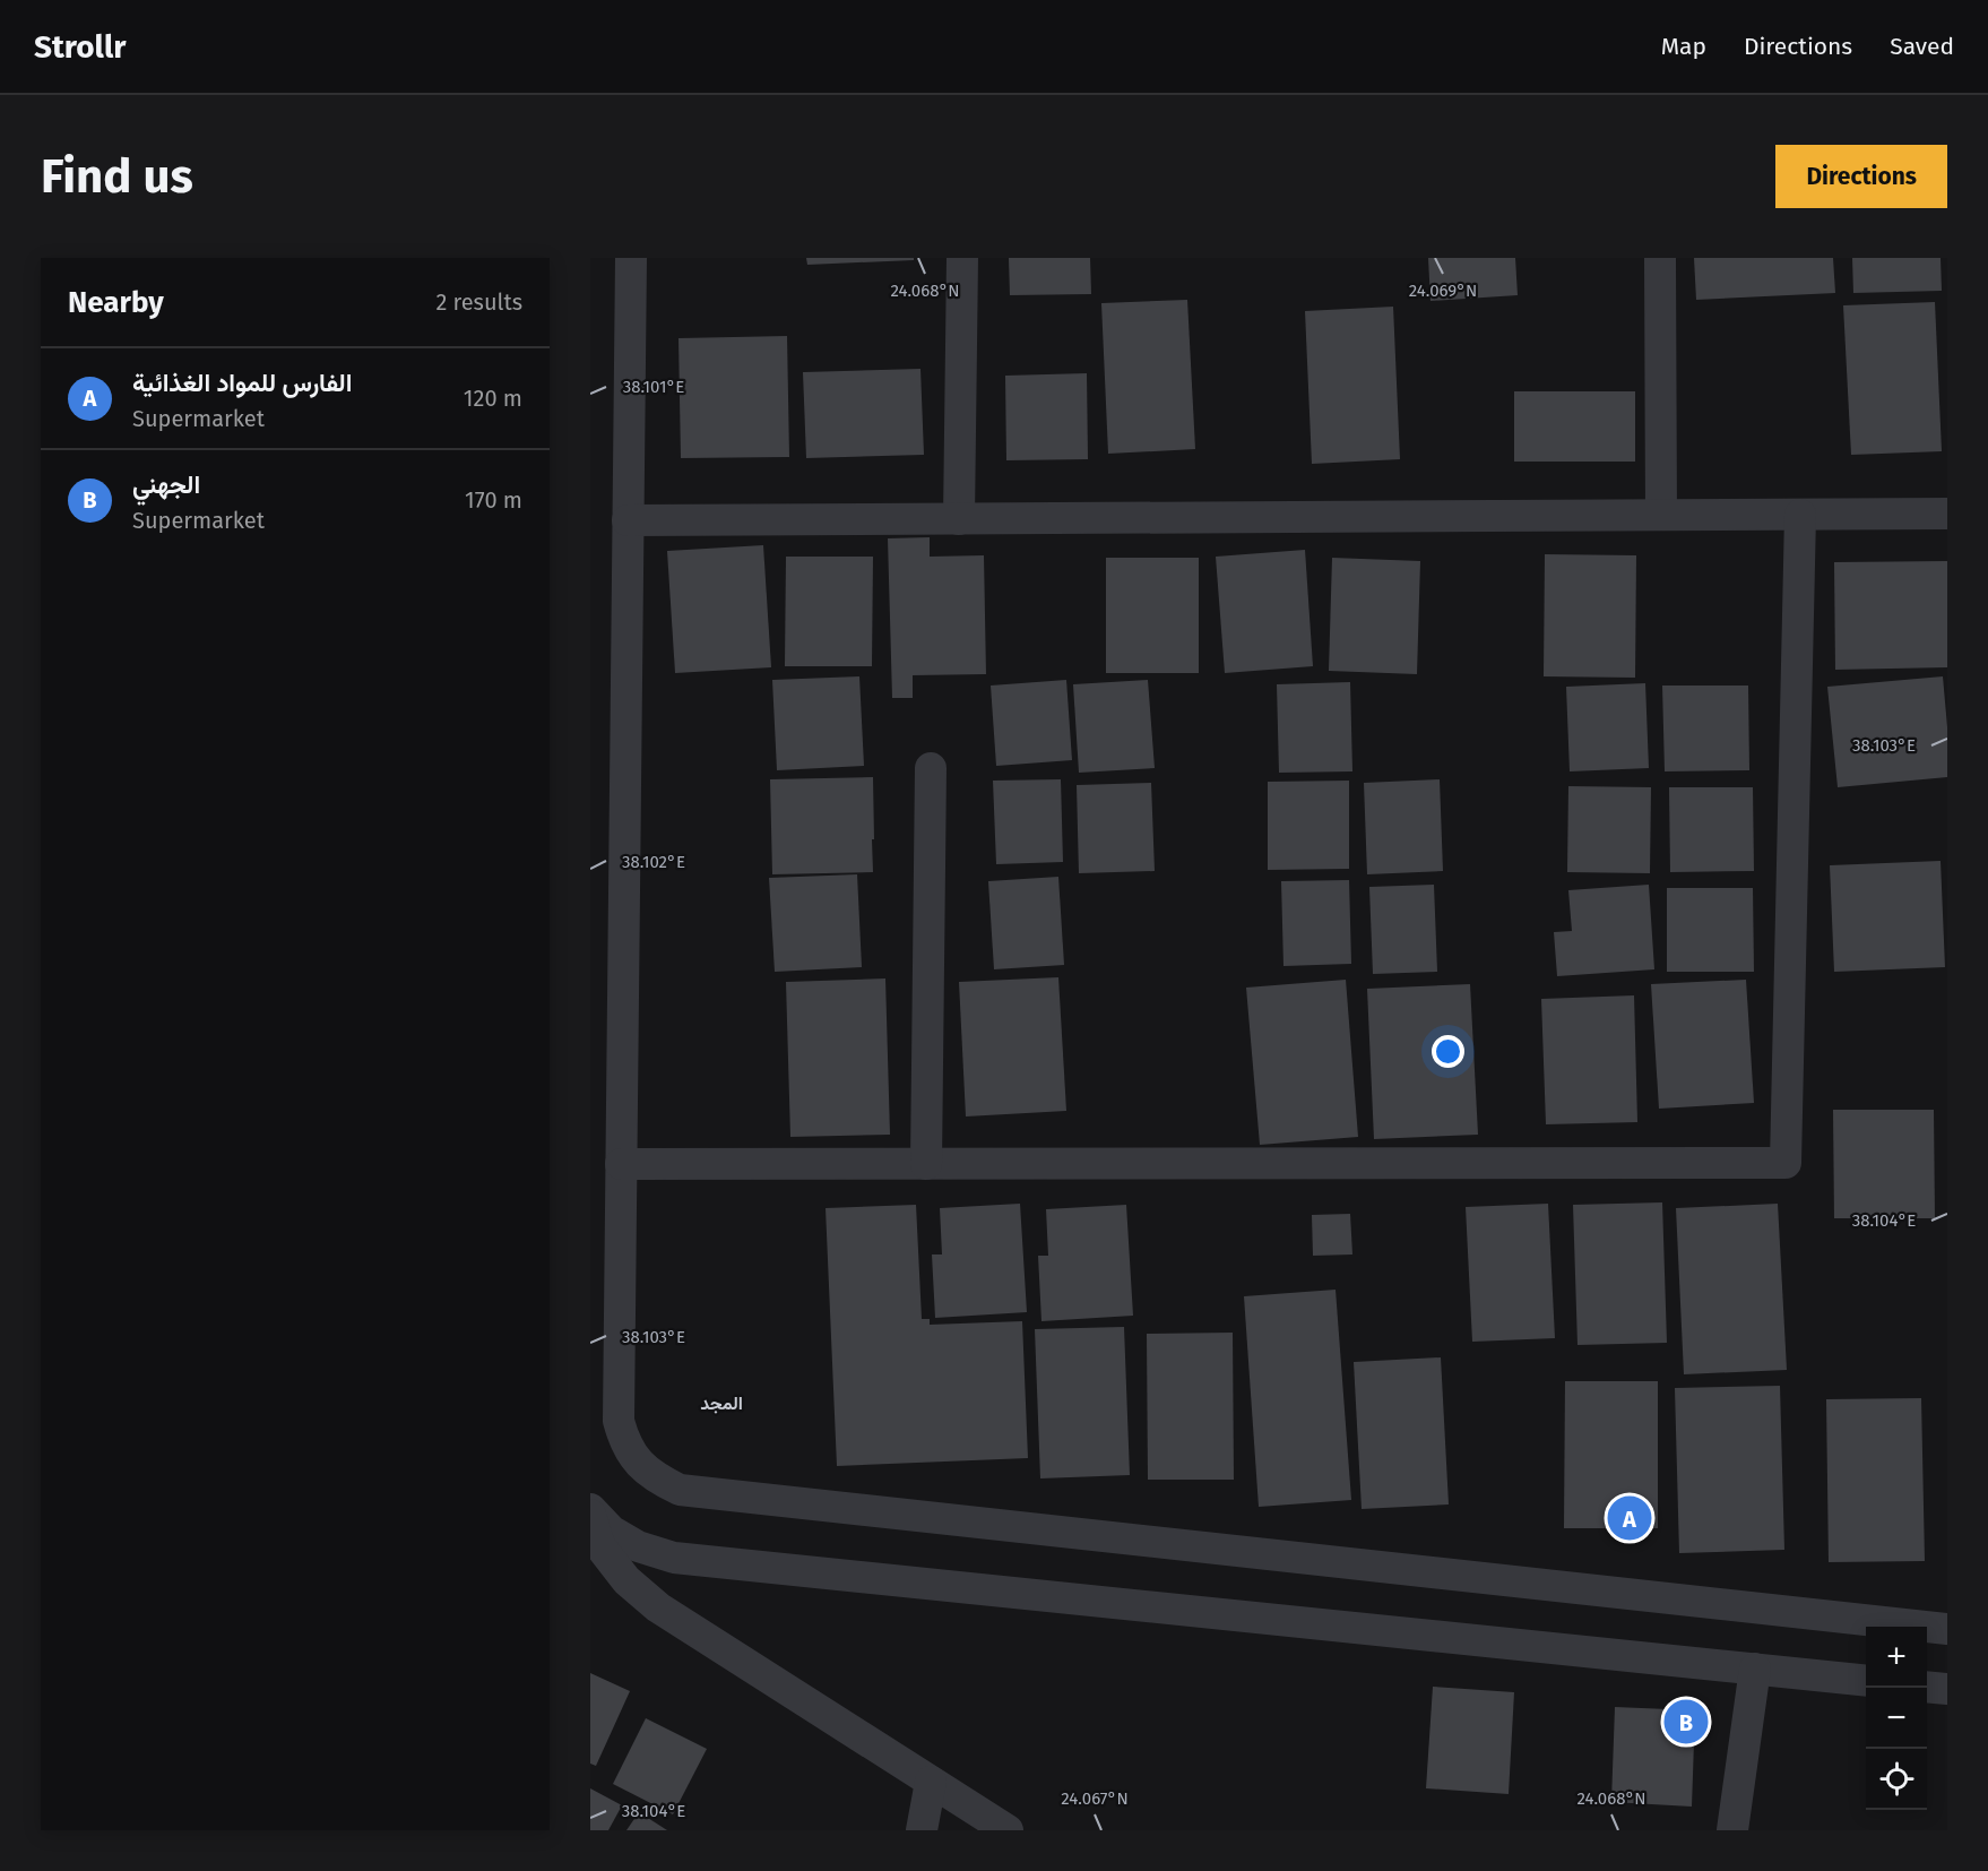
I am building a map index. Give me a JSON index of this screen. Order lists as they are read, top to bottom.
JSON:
{
  "districts": ["المجد"],
  "page": {
    "header": "Strollr",
    "nav": ["Map", "Directions", "Saved"],
    "buttons": "Directions",
    "title": "Find us",
    "heading": ["Nearby", "2 results"],
    "list": [
      {
        "mark": "A",
        "name": "الفارس للمواد الغذائية",
        "note": "Supermarket",
        "value": "120 m"
      },
      {
        "mark": "B",
        "name": "الجهني",
        "note": "Supermarket",
        "value": "170 m"
      }
    ],
    "pins": ["A", "B"],
    "map_buttons": ["+", "−"]
  },
  "coordinates": [
    "24.068°N",
    "24.069°N",
    "38.101°E",
    "38.103°E",
    "38.102°E",
    "38.104°E",
    "24.067°N"
  ]
}
